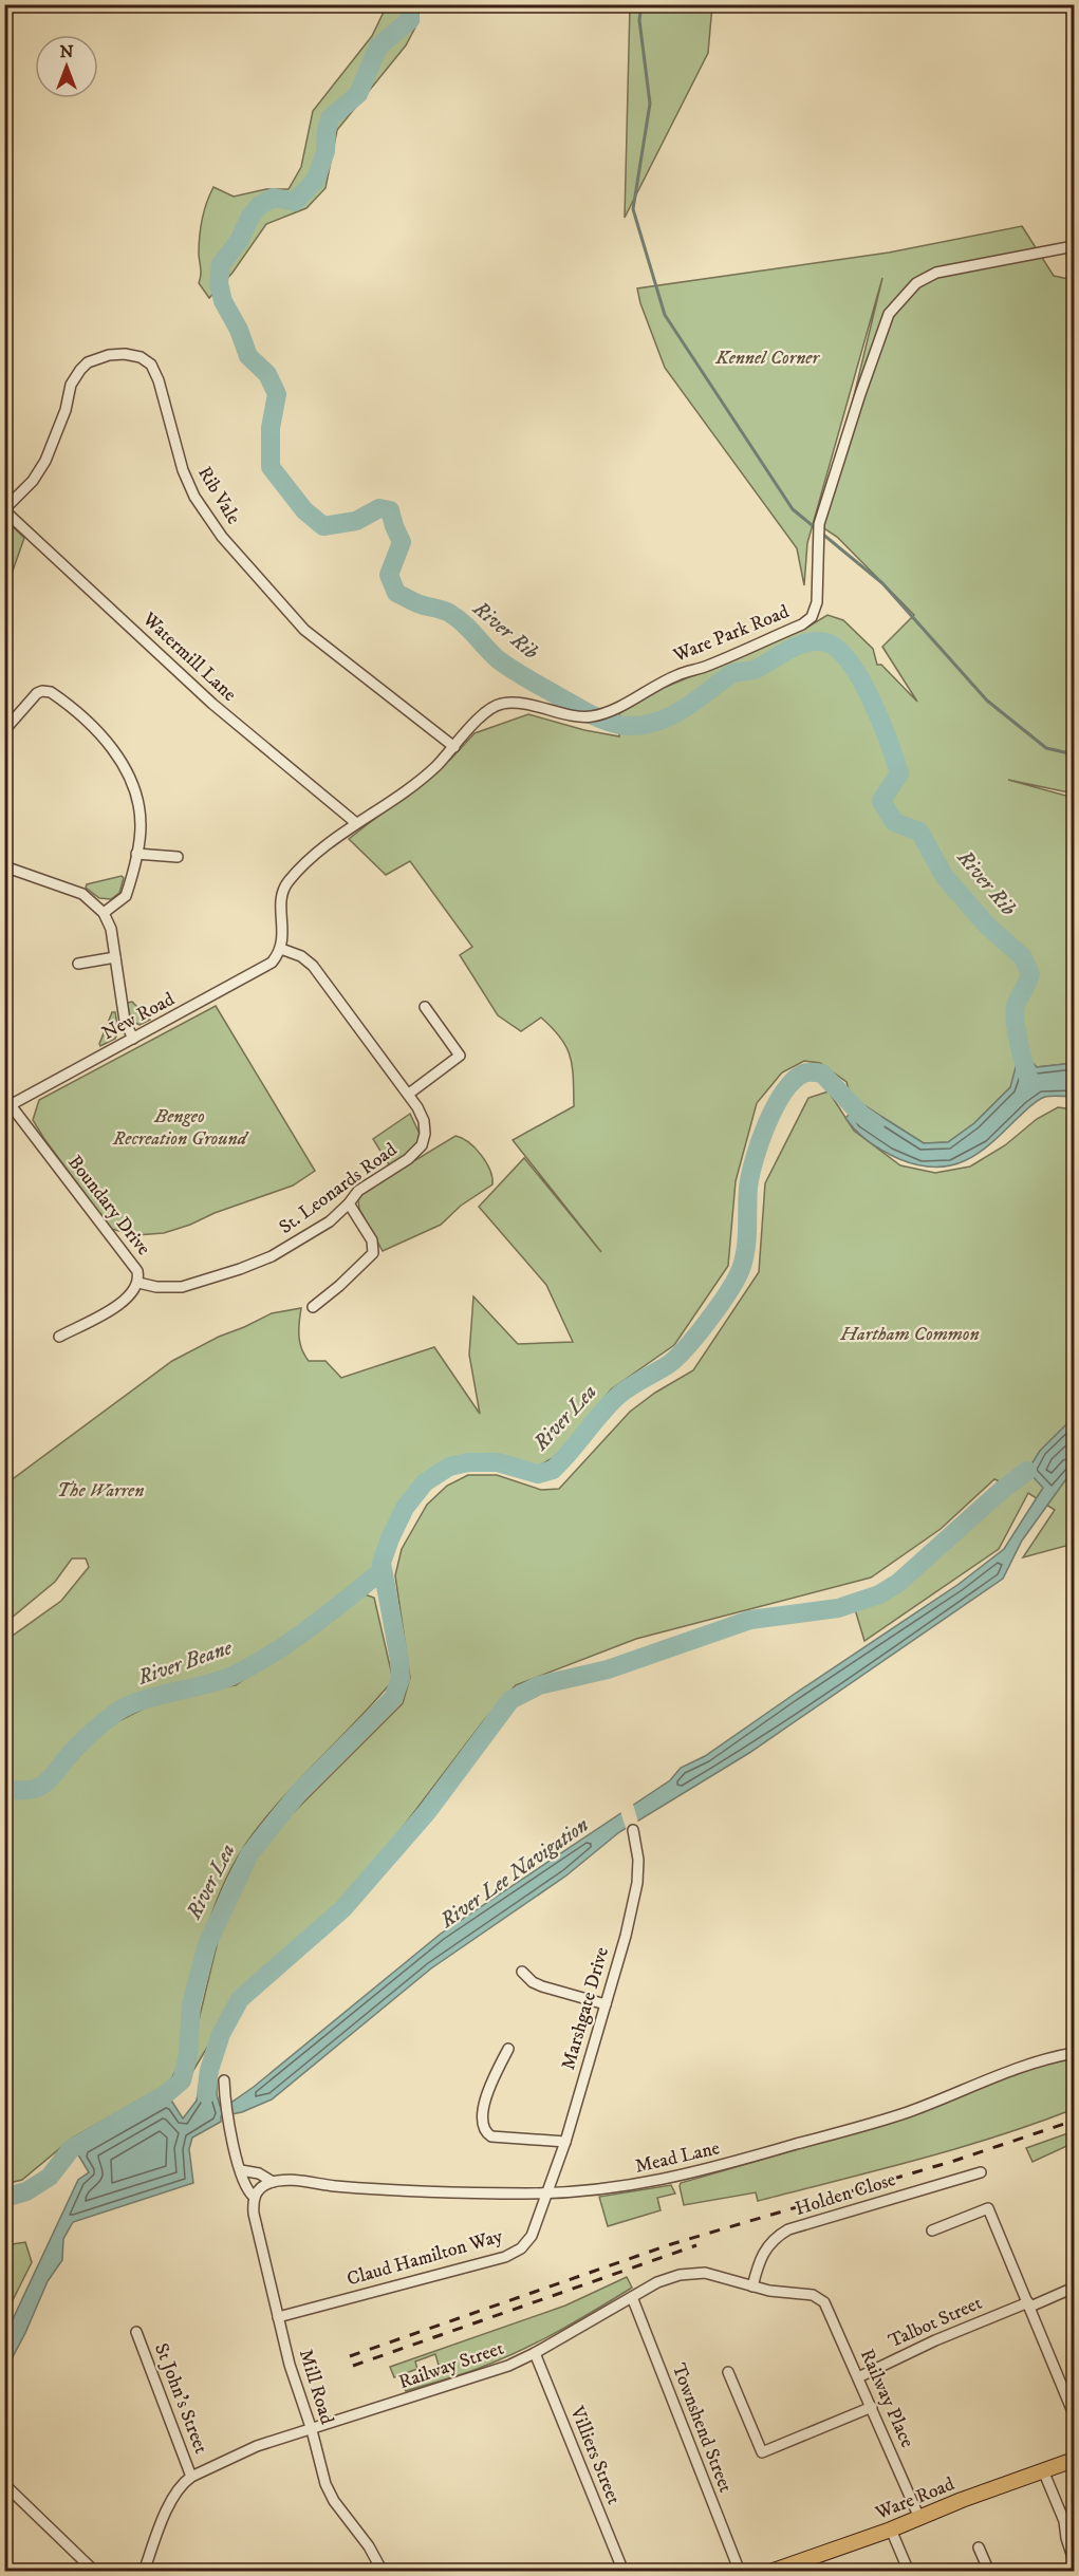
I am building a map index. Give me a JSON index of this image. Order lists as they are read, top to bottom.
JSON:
{
  "streets": {
    "main road": ["Ware Road"],
    "street": [
      "Rib Vale",
      "Ware Park Road",
      "Watermill Lane",
      "New Road",
      "St. Leonards Road",
      "Boundary Drive",
      "Marshgate Drive",
      "Mead Lane",
      "Holden Close",
      "Claud Hamilton Way",
      "Talbot Street",
      "Railway Street",
      "Mill Road",
      "St John's Street",
      "Railway Place",
      "Townshend Street",
      "Villiers Street"
    ]
  },
  "crossings": [
    ["Rib Vale", "Ware Park Road"],
    ["Rib Vale", "Watermill Lane"],
    ["Ware Park Road", "Watermill Lane"],
    ["Ware Park Road", "New Road"],
    ["Ware Park Road", "St. Leonards Road"],
    ["New Road", "St. Leonards Road"],
    ["New Road", "Boundary Drive"],
    ["St. Leonards Road", "Boundary Drive"],
    ["Marshgate Drive", "Mead Lane"],
    ["Marshgate Drive", "Claud Hamilton Way"],
    ["Mead Lane", "Claud Hamilton Way"],
    ["Holden Close", "Railway Street"],
    ["Claud Hamilton Way", "Mill Road"],
    ["Talbot Street", "Railway Place"],
    ["Railway Street", "Mill Road"],
    ["Railway Street", "St John's Street"],
    ["Railway Street", "Railway Place"],
    ["Railway Street", "Townshend Street"],
    ["Railway Street", "Villiers Street"],
    ["Railway Place", "Ware Road"]
  ],
  "water": [
    "River Rib",
    "River Lea",
    "River Beane",
    "River Lee Navigation"
  ],
  "parks": [
    "Kennel Corner",
    "Bengeo Recreation Ground",
    "Hartham Common",
    "The Warren"
  ],
  "north": "top"
}
